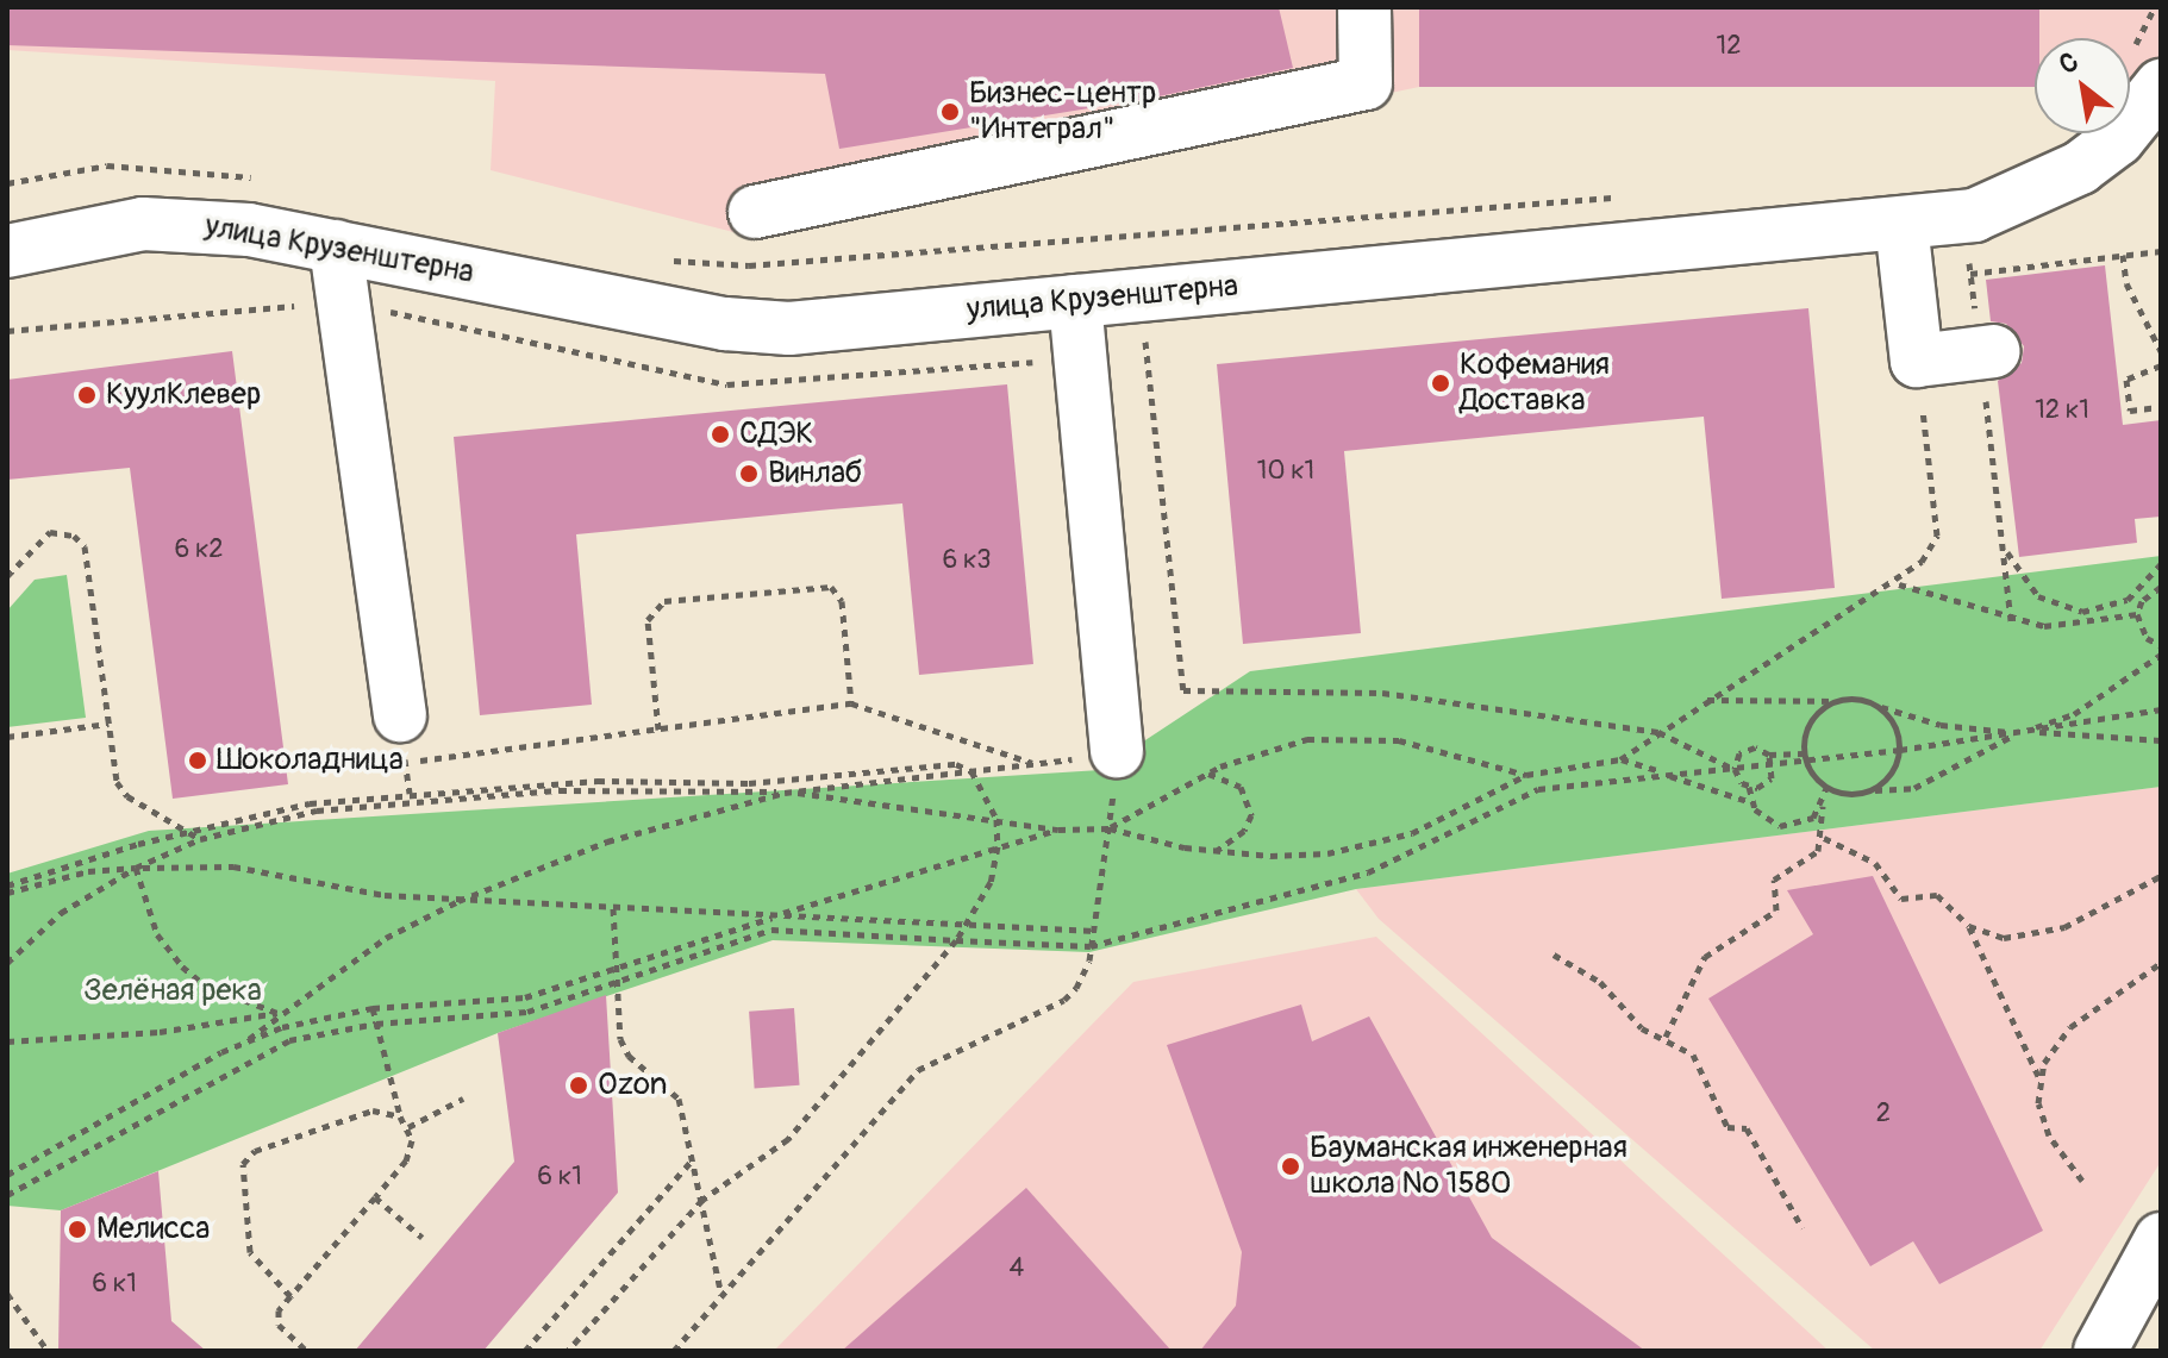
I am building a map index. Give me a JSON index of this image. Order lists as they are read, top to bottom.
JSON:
{
  "streets": {
    "street": ["улица Крузенштерна"]
  },
  "parks": ["Зелёная река"],
  "places": [
    "Бизнес-центр \"Интеграл\"",
    "Кофемания Доставка",
    "КуулКлевер",
    "СДЭК",
    "Винлаб",
    "Шоколадница",
    "Ozon",
    "Бауманская инженерная школа № 1580",
    "Мелисса"
  ],
  "house_numbers": [
    "12",
    "12 к1",
    "10 к1",
    "6 к2",
    "6 к3",
    "2",
    "6 к1",
    "4",
    "6 к1"
  ],
  "north": "top left"
}
